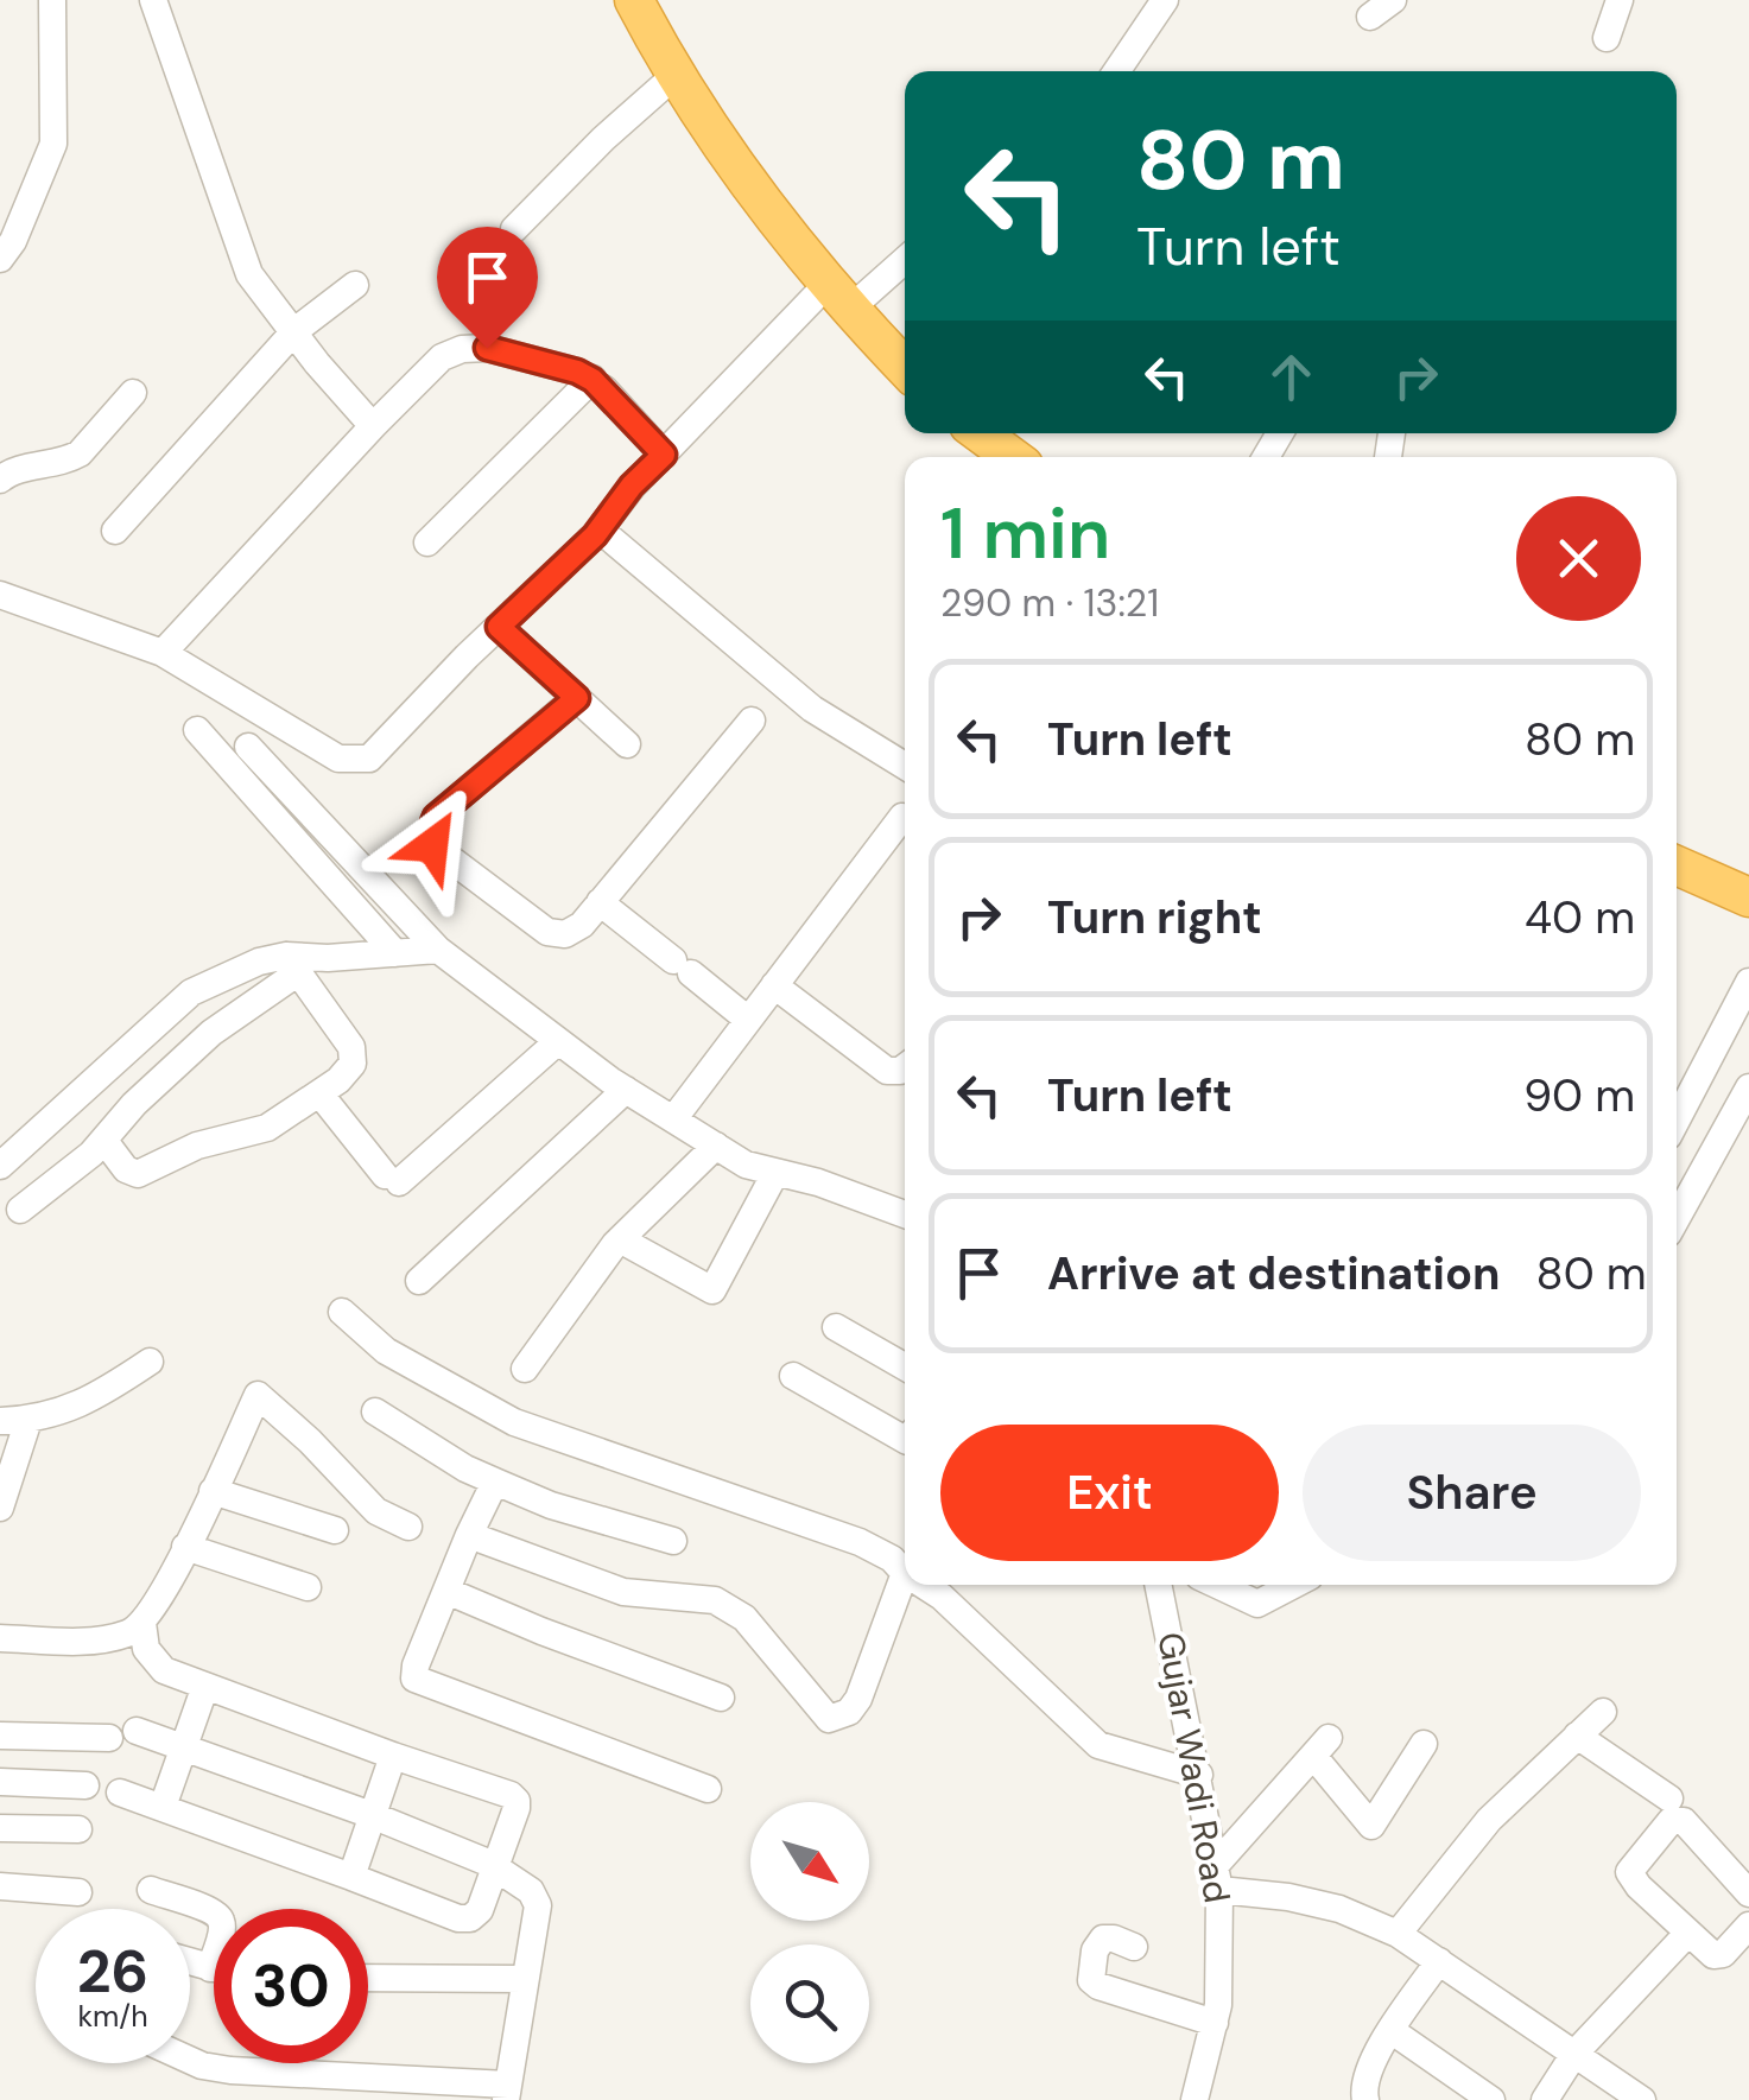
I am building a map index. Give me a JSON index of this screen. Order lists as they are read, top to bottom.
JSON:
{
  "streets": {
    "street": ["Gujar Wadi Road"]
  },
  "north": "bottom right",
  "page": {
    "turn": ["80 m", "Turn left"],
    "heading": ["1 min", "290 m · 13:21"],
    "list": [
      {
        "name": "Turn left",
        "value": "80 m"
      },
      {
        "name": "Turn right",
        "value": "40 m"
      },
      {
        "name": "Turn left",
        "value": "90 m"
      },
      {
        "name": "Arrive at destination",
        "value": "80 m"
      }
    ],
    "buttons": ["Exit", "Share"],
    "speed": "26 km/h",
    "limit": "30"
  }
}
